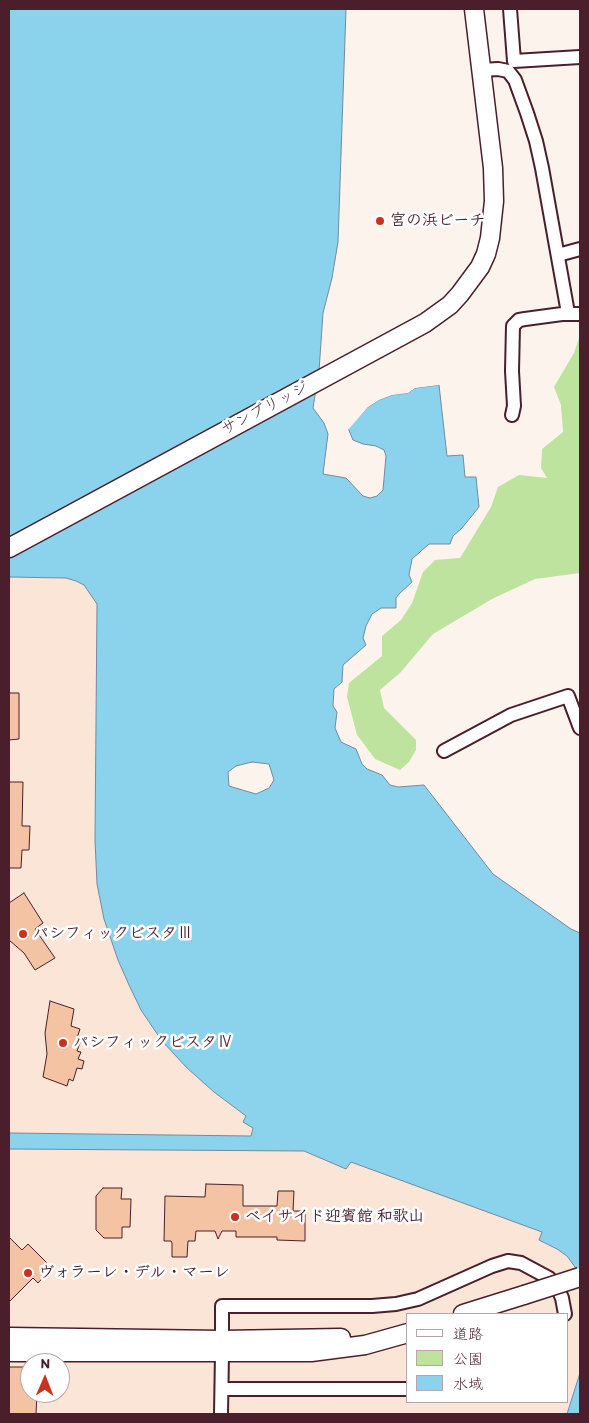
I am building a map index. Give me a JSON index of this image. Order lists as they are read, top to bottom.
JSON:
{
  "streets": {
    "street": ["サンブリッジ"]
  },
  "places": [
    "宮の浜ビーチ",
    "パシフィックビスタⅢ",
    "パシフィックビスタⅣ",
    "ベイサイド迎賓館 和歌山",
    "ヴォラーレ・デル・マーレ"
  ],
  "legend": ["道路", "公園", "水域"],
  "north": "top"
}
